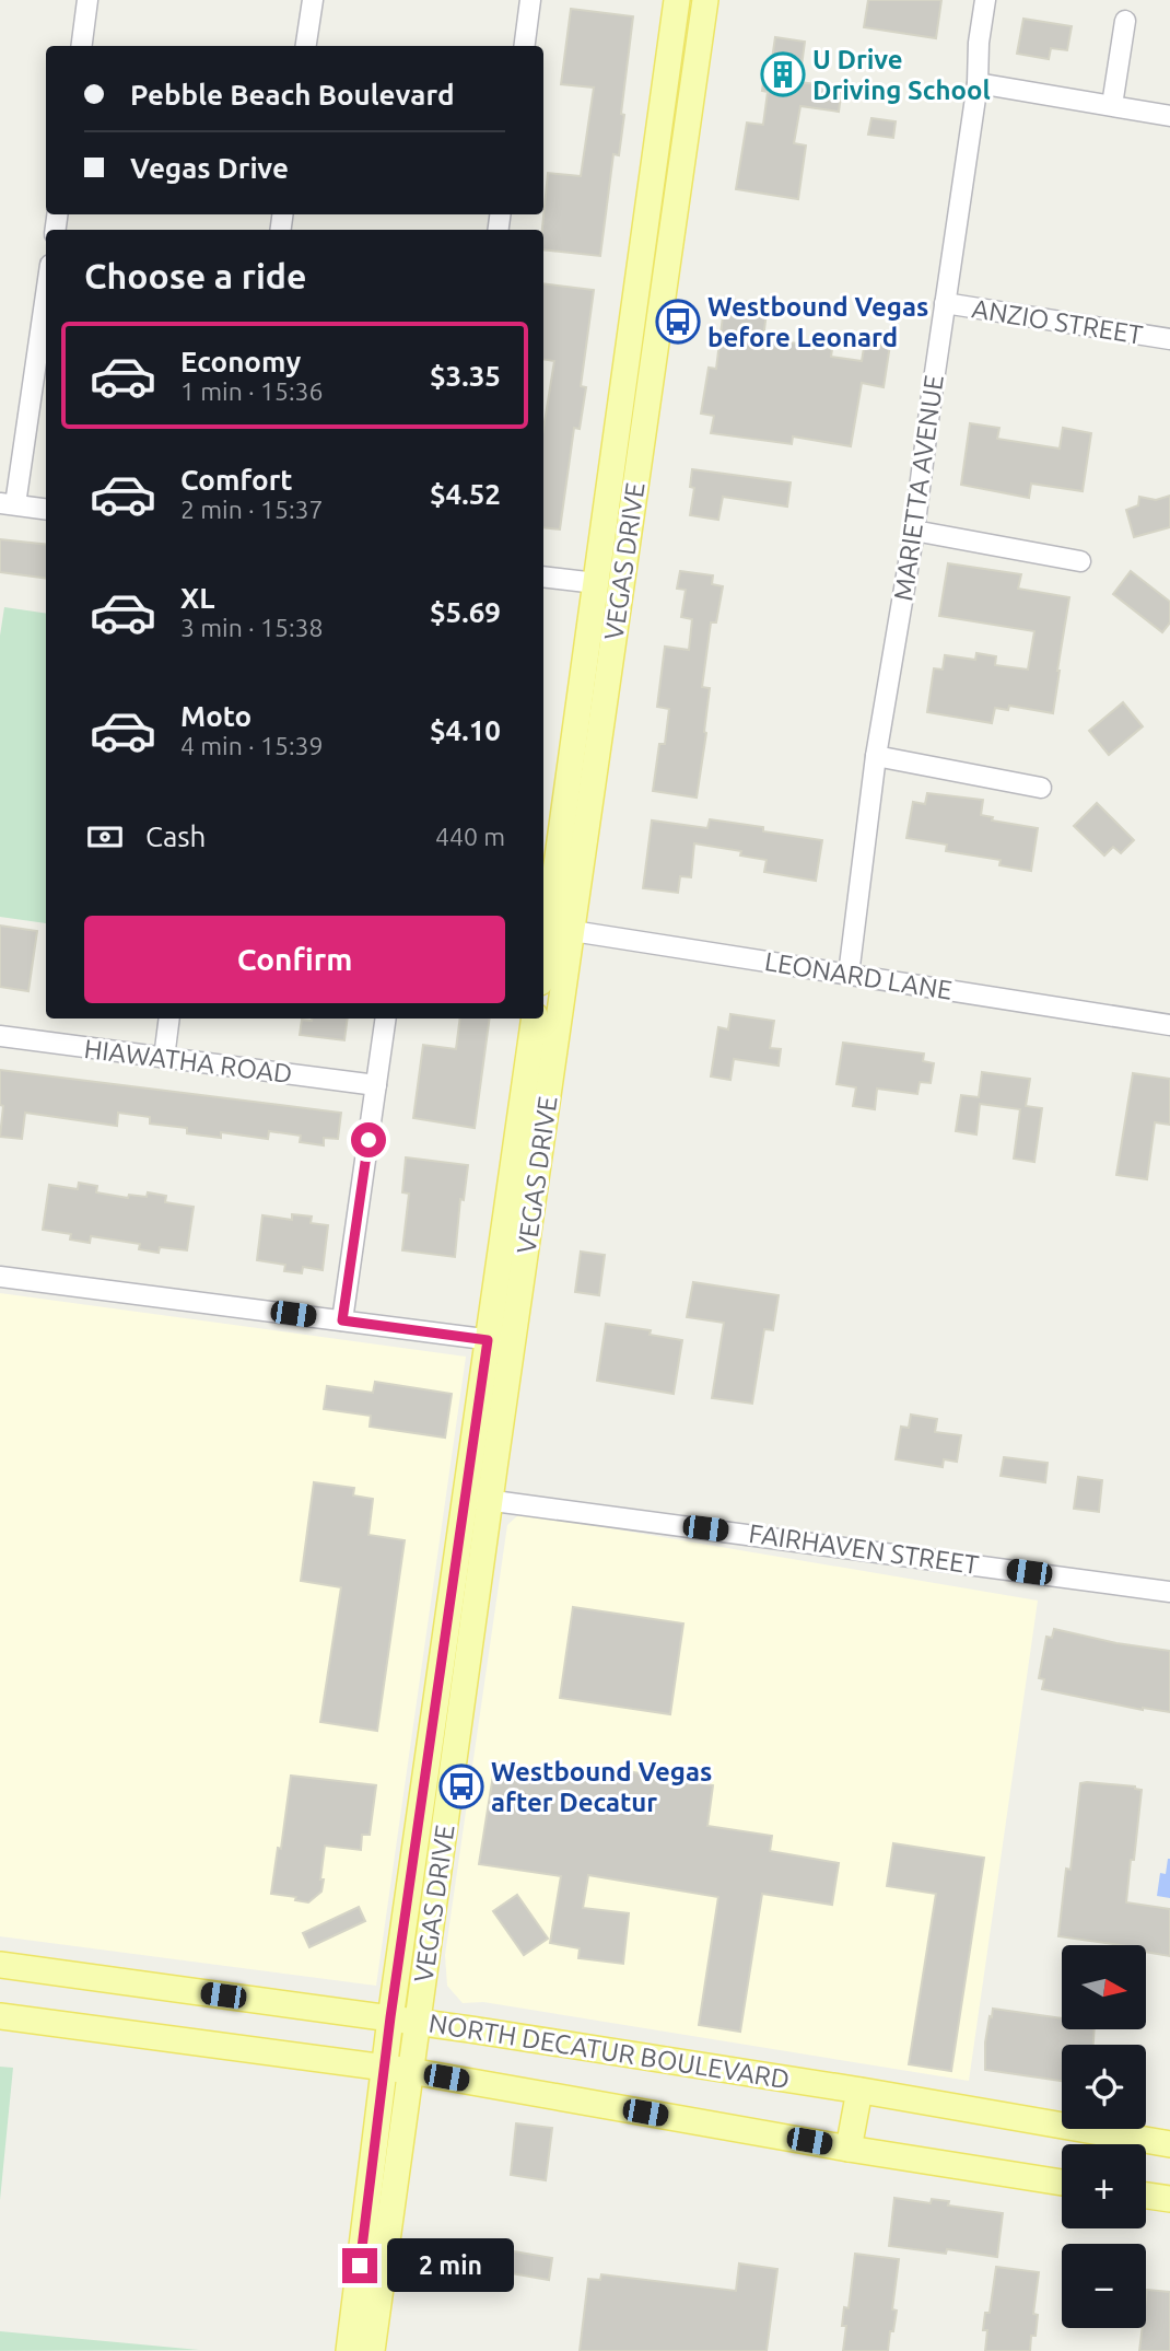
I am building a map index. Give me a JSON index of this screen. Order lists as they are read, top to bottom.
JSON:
{
  "streets": {
    "main road": ["VEGAS DRIVE", "NORTH DECATUR BOULEVARD"],
    "street": [
      "ANZIO STREET",
      "MARIETTA AVENUE",
      "LEONARD LANE",
      "HIAWATHA ROAD",
      "FAIRHAVEN STREET"
    ]
  },
  "crossings": [
    ["ANZIO STREET", "MARIETTA AVENUE"],
    ["MARIETTA AVENUE", "LEONARD LANE"],
    ["VEGAS DRIVE", "LEONARD LANE"],
    ["VEGAS DRIVE", "FAIRHAVEN STREET"],
    ["VEGAS DRIVE", "NORTH DECATUR BOULEVARD"]
  ],
  "places": {
    "building": ["U Drive Driving School"],
    "bus stop": ["Westbound Vegas before Leonard", "Westbound Vegas after Decatur"]
  },
  "north": "right",
  "page": {
    "banner": ["Pebble Beach Boulevard", "Vegas Drive"],
    "heading": "Choose a ride",
    "list": [
      {
        "name": "Economy",
        "note": "1 min · 15:36",
        "value": "$3.35"
      },
      {
        "name": "Comfort",
        "note": "2 min · 15:37",
        "value": "$4.52"
      },
      {
        "name": "XL",
        "note": "3 min · 15:38",
        "value": "$5.69"
      },
      {
        "name": "Moto",
        "note": "4 min · 15:39",
        "value": "$4.10"
      }
    ],
    "pay": ["Cash", "440 m"],
    "buttons": "Confirm",
    "map_buttons": ["+", "−"],
    "bubble": "2 min"
  }
}
